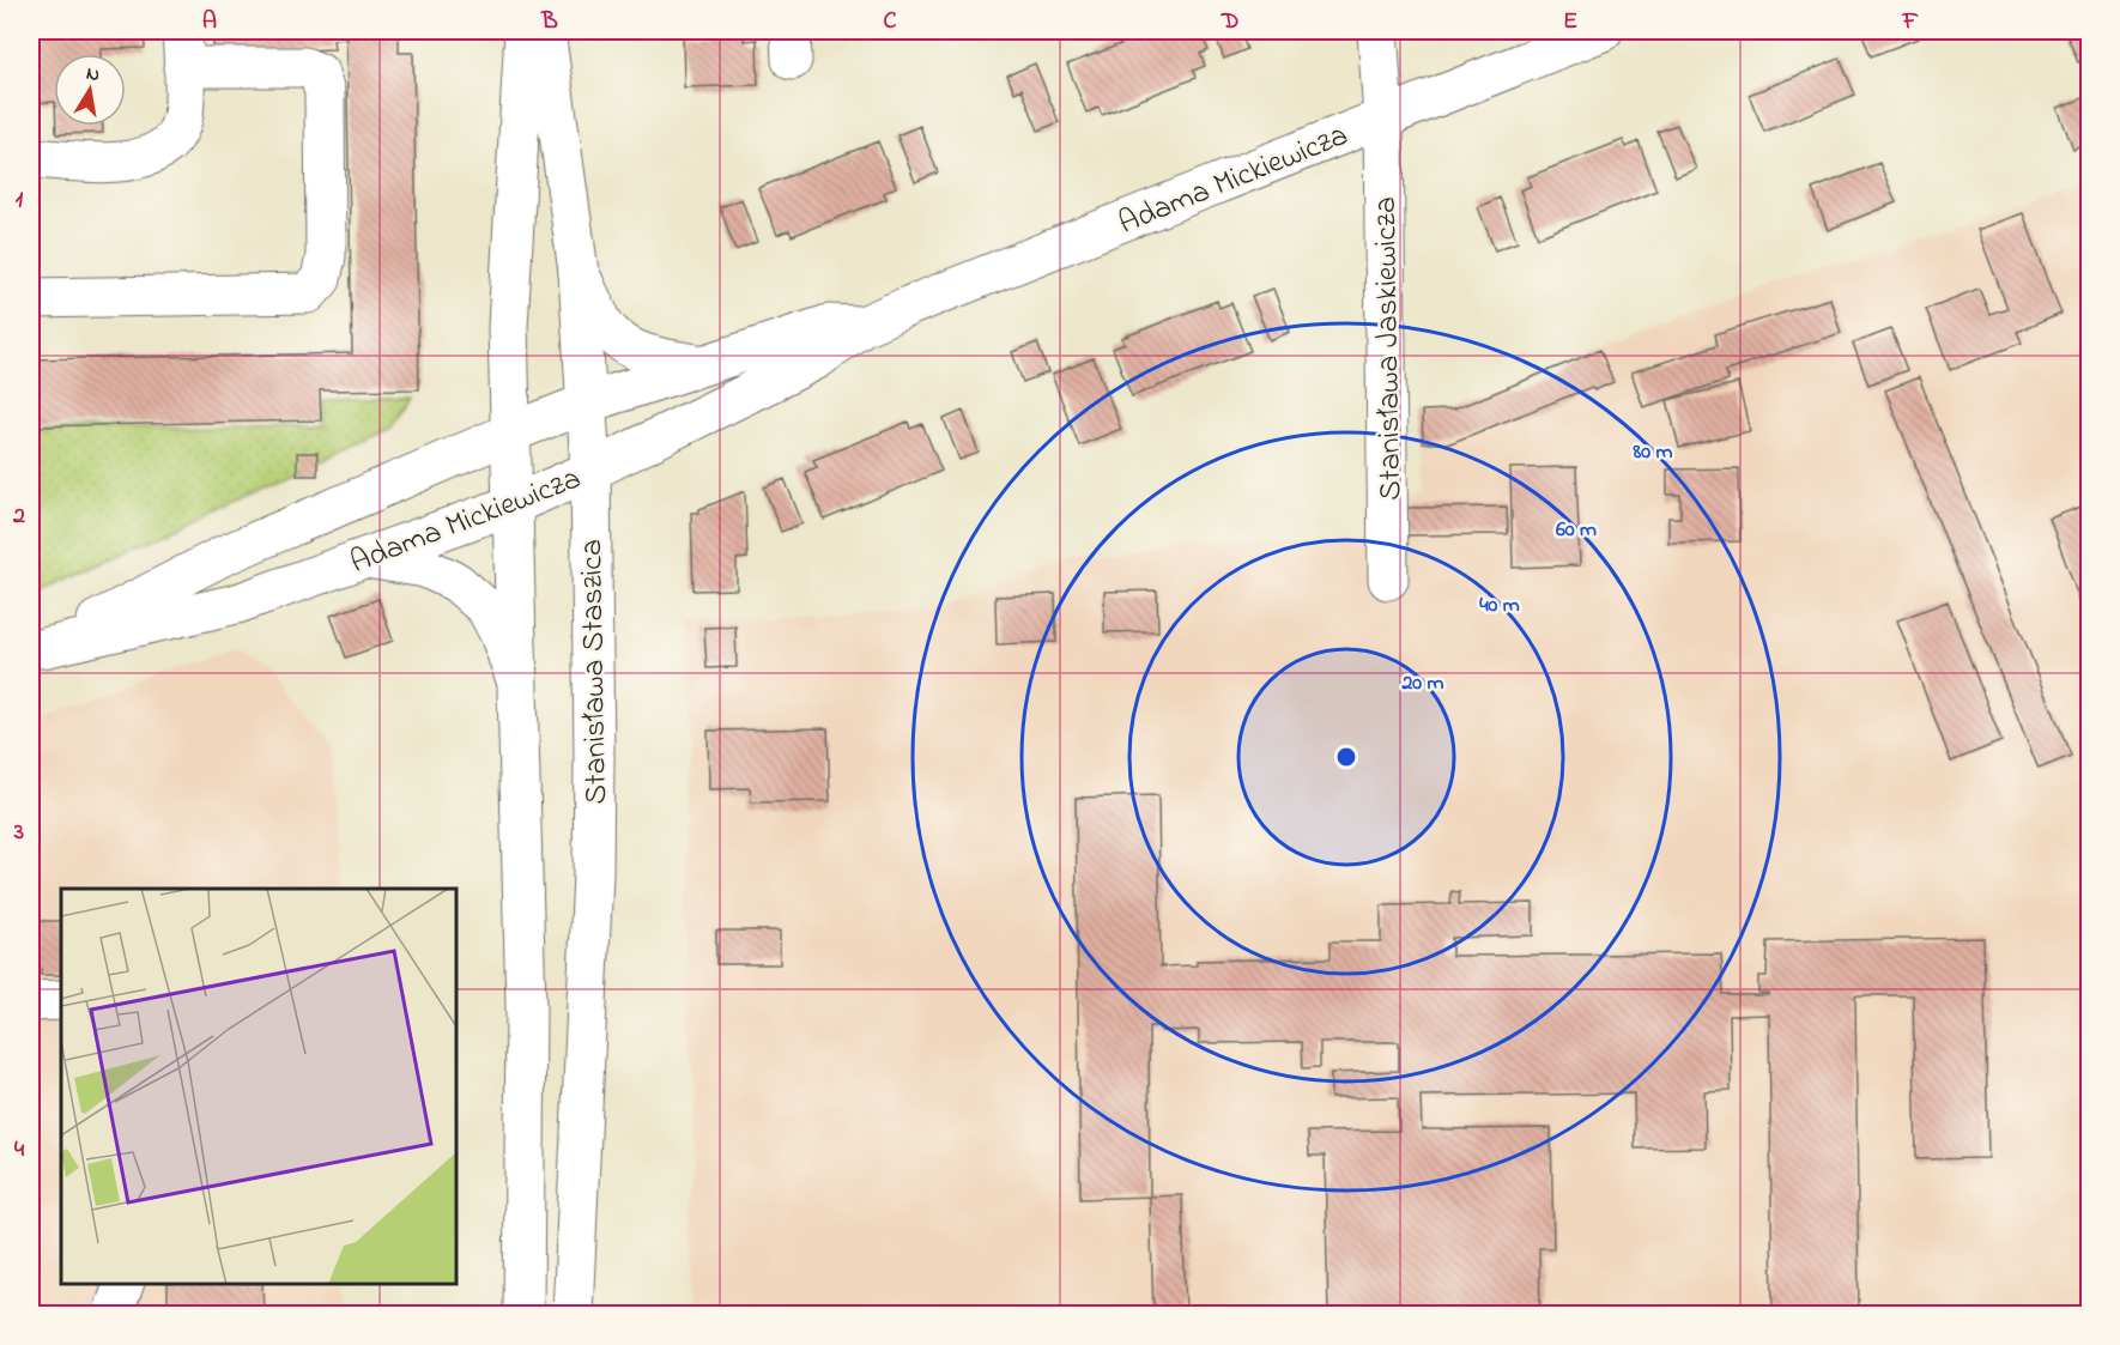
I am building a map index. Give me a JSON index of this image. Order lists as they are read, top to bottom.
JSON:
{
  "streets": {
    "street": ["Adama Mickiewicza", "Stanisława Jaskiewicza", "Stanisława Staszica"]
  },
  "crossings": [
    ["Adama Mickiewicza", "Stanisława Jaskiewicza"],
    ["Adama Mickiewicza", "Stanisława Staszica"]
  ],
  "north": "top",
  "grid": {
    "columns": [
      "A",
      "B",
      "C",
      "D",
      "E",
      "F"
    ],
    "rows": [
      "1",
      "2",
      "3",
      "4"
    ]
  },
  "rings": [
    "80 m",
    "60 m",
    "40 m",
    "20 m"
  ]
}
